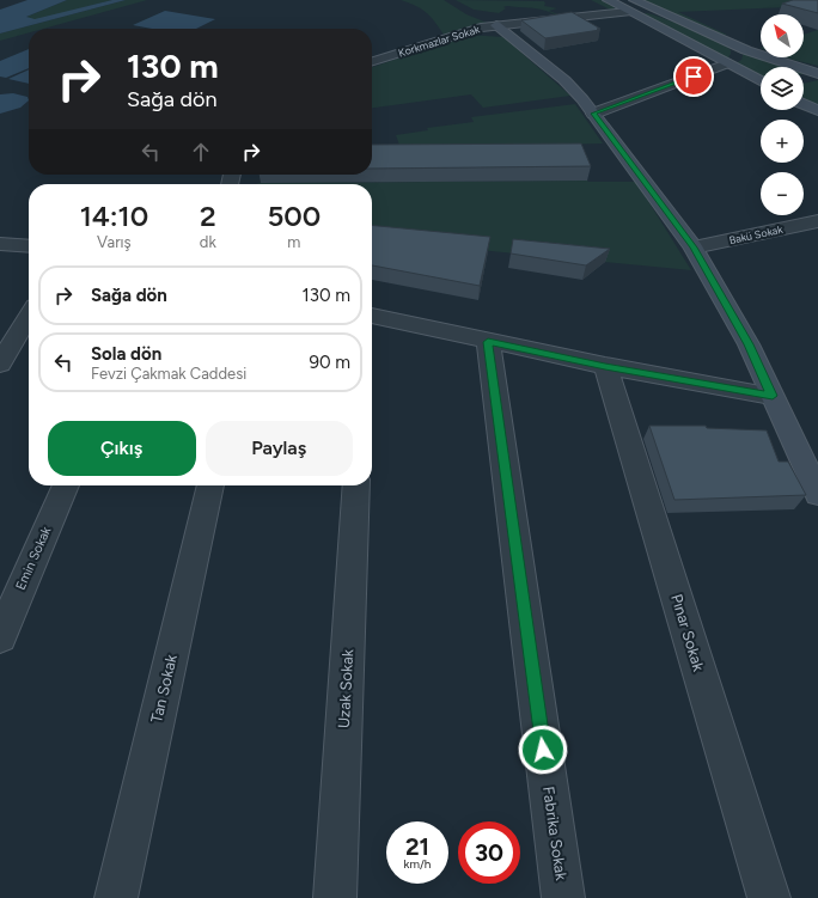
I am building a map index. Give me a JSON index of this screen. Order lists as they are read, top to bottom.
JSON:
{
  "streets": {
    "street": [
      "Korkmazlar Sokak",
      "Bakü Sokak",
      "Emin Sokak",
      "Pınar Sokak",
      "Tan Sokak",
      "Uzak Sokak",
      "Fabrika Sokak"
    ]
  },
  "north": "top left",
  "page": {
    "map_buttons": ["+", "−"],
    "turn": ["130 m", "Sağa dön"],
    "eta": [
      "14:10",
      "Varış",
      "2",
      "dk",
      "500",
      "m"
    ],
    "list": [
      {
        "name": "Sağa dön",
        "value": "130 m"
      },
      {
        "name": "Sola dön",
        "note": "Fevzi Çakmak Caddesi",
        "value": "90 m"
      }
    ],
    "buttons": ["Çıkış", "Paylaş"],
    "speed": "21 km/h",
    "limit": "30"
  }
}
